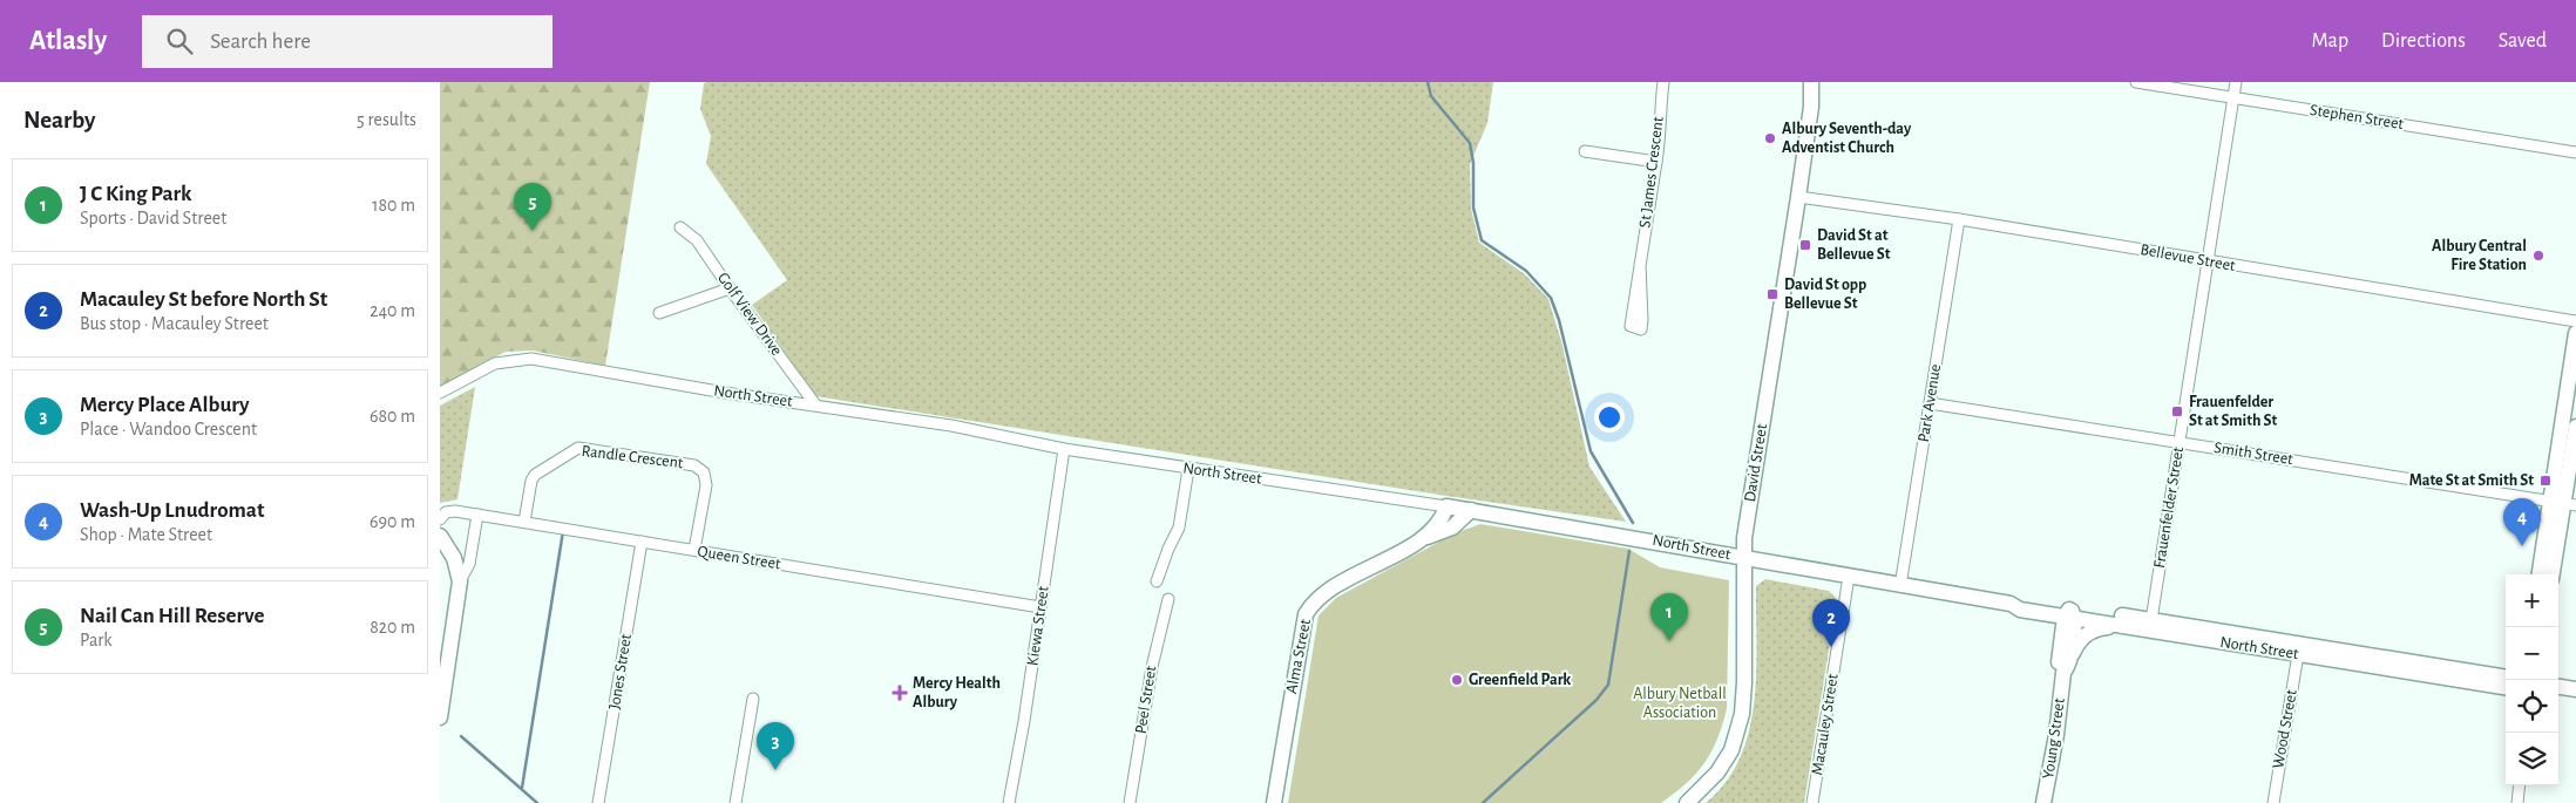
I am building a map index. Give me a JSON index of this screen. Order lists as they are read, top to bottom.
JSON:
{
  "streets": {
    "main road": [
      "North Street",
      "David Street",
      "Alma Street",
      "Young Street"
    ],
    "street": [
      "Stephen Street",
      "St James Crescent",
      "Bellevue Street",
      "Golf View Drive",
      "Park Avenue",
      "Smith Street",
      "Randle Crescent",
      "Frauenfelder Street",
      "Queen Street",
      "Kiewa Street",
      "Jones Street",
      "Peel Street",
      "Macauley Street",
      "Wood Street"
    ]
  },
  "crossings": [
    ["Stephen Street", "Frauenfelder Street"],
    ["Bellevue Street", "Park Avenue"],
    ["Bellevue Street", "David Street"],
    ["Bellevue Street", "Frauenfelder Street"],
    ["Golf View Drive", "North Street"],
    ["North Street", "Park Avenue"],
    ["North Street", "David Street"],
    ["North Street", "Frauenfelder Street"],
    ["North Street", "Kiewa Street"],
    ["North Street", "Alma Street"],
    ["North Street", "Macauley Street"],
    ["North Street", "Wood Street"],
    ["North Street", "Young Street"],
    ["Park Avenue", "Smith Street"],
    ["Smith Street", "Frauenfelder Street"],
    ["Randle Crescent", "Queen Street"],
    ["Queen Street", "Kiewa Street"],
    ["Queen Street", "Jones Street"]
  ],
  "parks": ["Albury Netball Association"],
  "places": {
    "other": ["Albury Seventh-day Adventist Church", "Albury Central Fire Station", "Greenfield Park"],
    "transit": [
      "David St at Bellevue St",
      "David St opp Bellevue St",
      "Frauenfelder St at Smith St",
      "Mate St at Smith St"
    ],
    "health": ["Mercy Health Albury"]
  },
  "page": {
    "header": "Atlasly",
    "search": "Search here",
    "nav": ["Map", "Directions", "Saved"],
    "heading": ["Nearby", "5 results"],
    "list": [
      {
        "mark": "1",
        "name": "J C King Park",
        "note": "Sports · David Street",
        "value": "180 m"
      },
      {
        "mark": "2",
        "name": "Macauley St before North St",
        "note": "Bus stop · Macauley Street",
        "value": "240 m"
      },
      {
        "mark": "3",
        "name": "Mercy Place Albury",
        "note": "Place · Wandoo Crescent",
        "value": "680 m"
      },
      {
        "mark": "4",
        "name": "Wash-Up Lnudromat",
        "note": "Shop · Mate Street",
        "value": "690 m"
      },
      {
        "mark": "5",
        "name": "Nail Can Hill Reserve",
        "note": "Park",
        "value": "820 m"
      }
    ],
    "pins": [
      "5",
      "4",
      "1",
      "2",
      "3"
    ],
    "map_buttons": ["+", "−"]
  }
}
